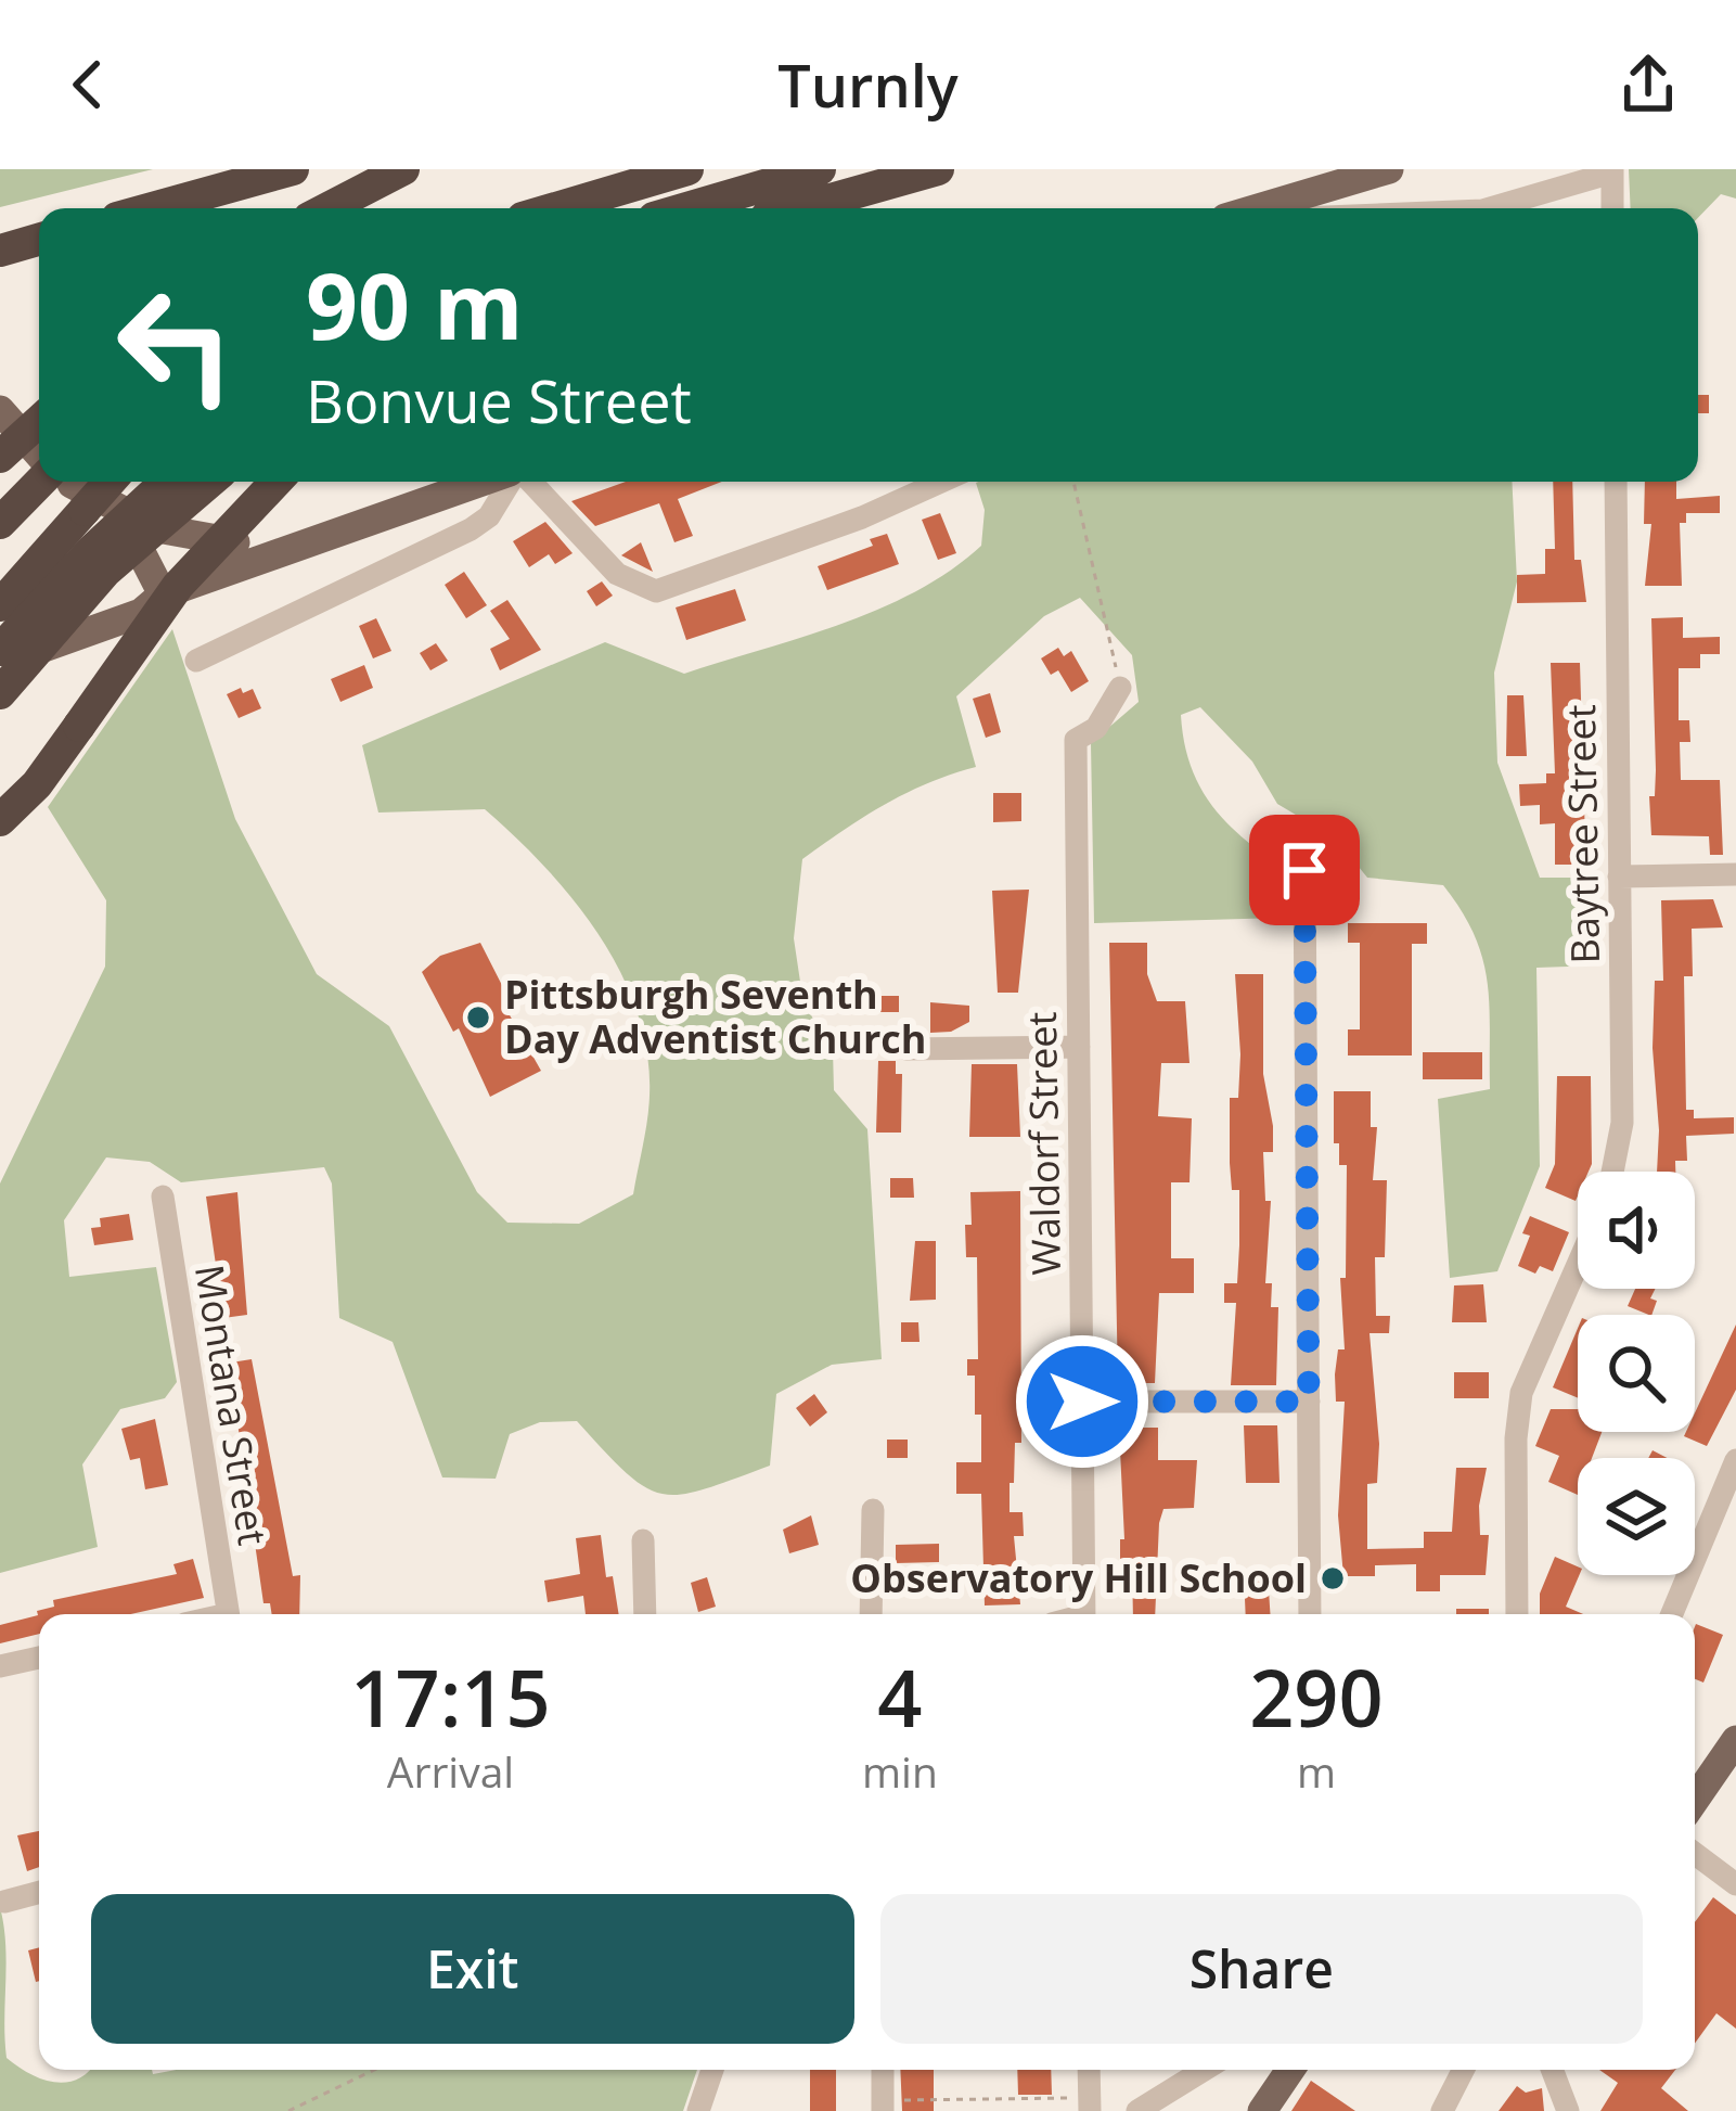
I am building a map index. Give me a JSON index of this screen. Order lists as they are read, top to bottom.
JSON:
{
  "streets": {
    "street": ["Baytree Street", "Waldorf Street", "Montana Street"]
  },
  "places": ["Pittsburgh Seventh Day Adventist Church", "Observatory Hill School"],
  "page": {
    "header": "Turnly",
    "turn": ["90 m", "Bonvue Street"],
    "eta": [
      "17:15",
      "Arrival",
      "4",
      "min",
      "290",
      "m"
    ],
    "buttons": ["Exit", "Share"]
  }
}
